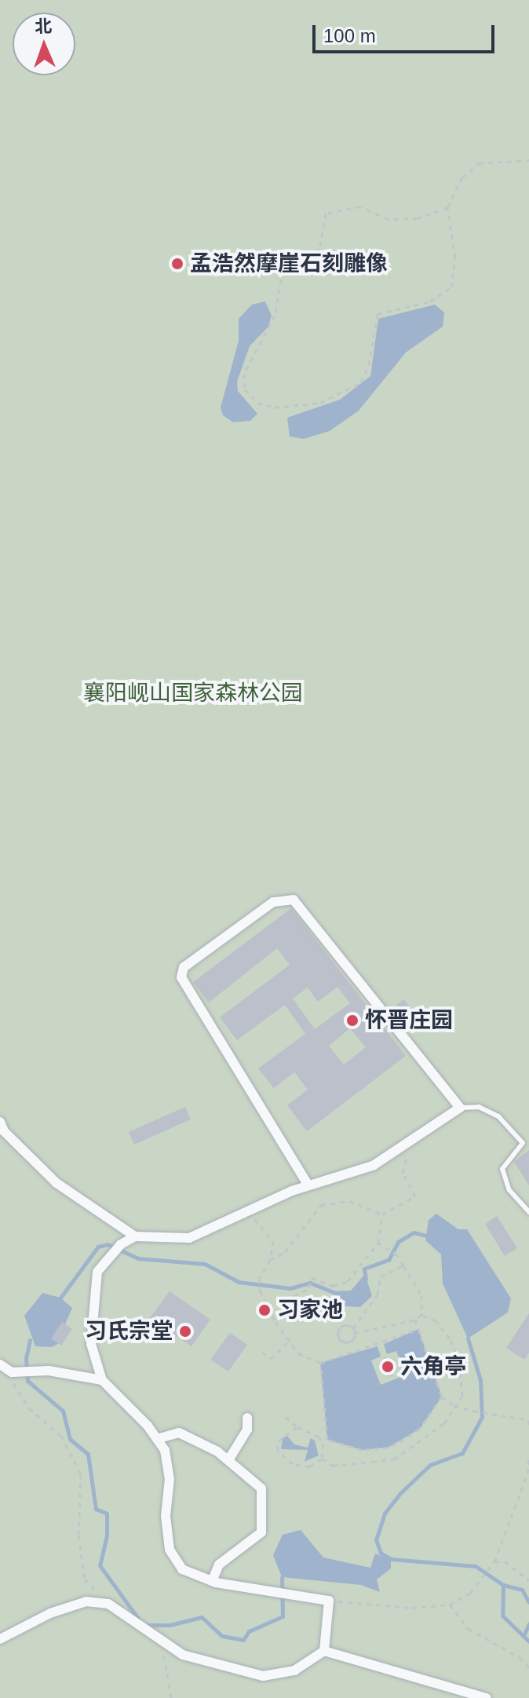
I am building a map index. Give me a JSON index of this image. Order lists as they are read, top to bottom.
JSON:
{
  "parks": ["襄阳岘山国家森林公园"],
  "places": [
    "孟浩然摩崖石刻雕像",
    "怀晋庄园",
    "习家池",
    "习氏宗堂",
    "六角亭"
  ],
  "scale_bar": "100 m",
  "north": "top"
}
